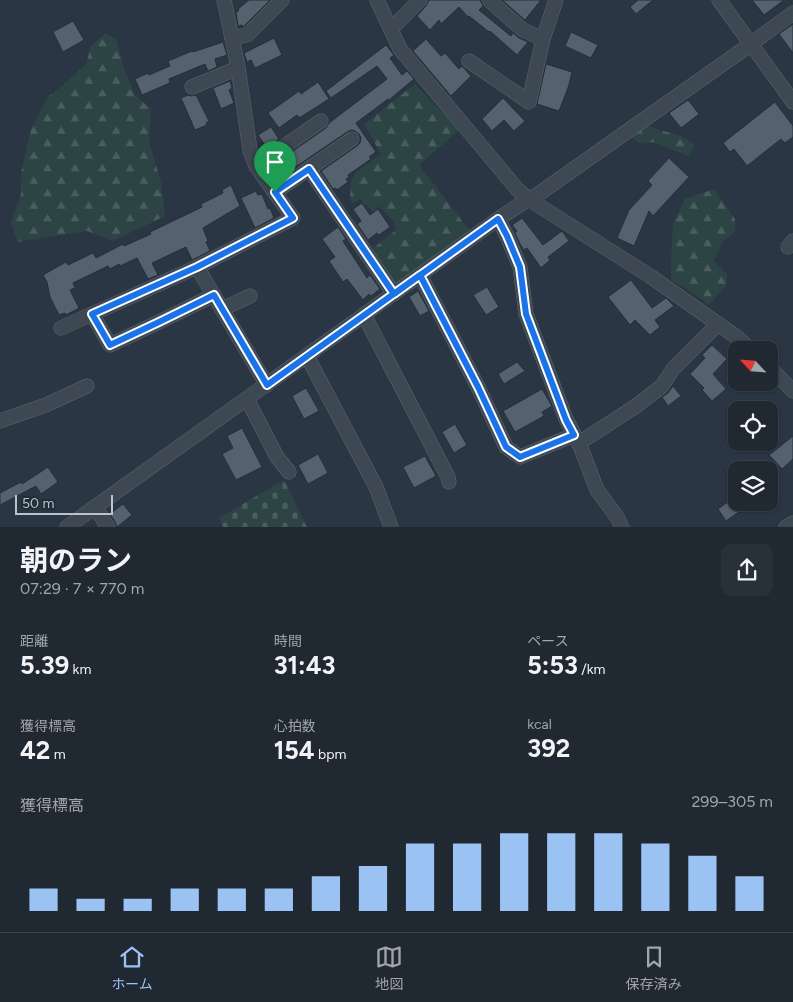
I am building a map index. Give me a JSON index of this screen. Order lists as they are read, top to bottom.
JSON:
{
  "scale_bar": "50 m",
  "north": "top left",
  "page": {
    "scale": "50 m",
    "heading": ["朝のラン", "07:29 · 7 × 770 m"],
    "stats": [
      ["距離", "5.39 km"],
      ["時間", "31:43"],
      ["ペース", "5:53 /km"],
      ["獲得標高", "42 m"],
      ["心拍数", "154 bpm"],
      ["kcal", "392"]
    ],
    "chart": ["獲得標高", "299–305 m"],
    "tabs": ["ホーム", "地図", "保存済み"]
  }
}
